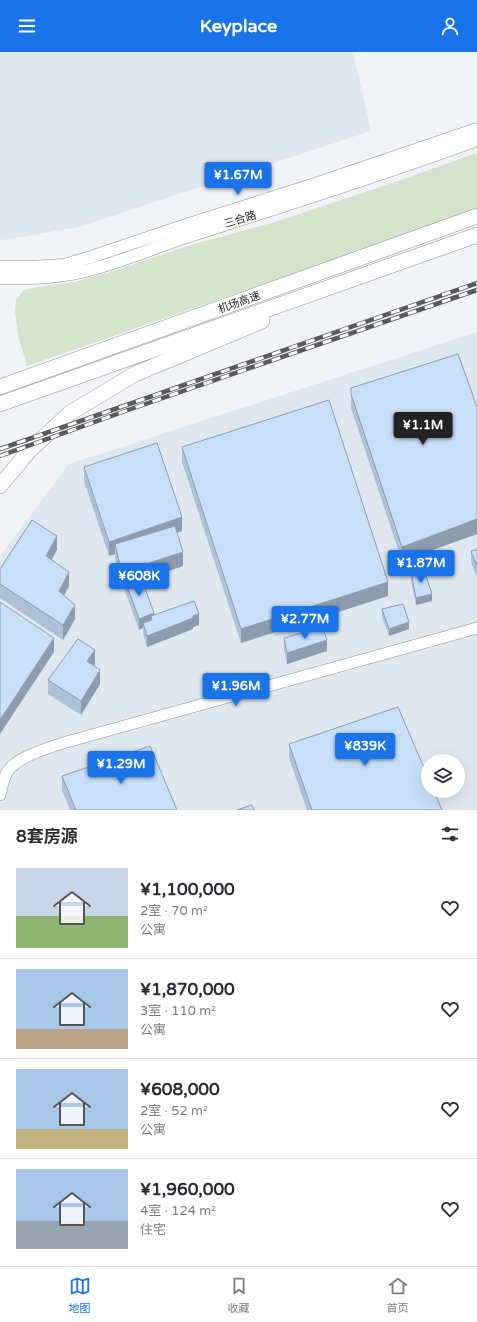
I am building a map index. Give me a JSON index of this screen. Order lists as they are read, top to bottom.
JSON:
{
  "streets": {
    "highway": ["机场高速"],
    "main road": ["三合路"]
  },
  "page": {
    "header": "Keyplace",
    "price": [
      "¥1.67M",
      "¥1.1M",
      "¥1.87M",
      "¥608K",
      "¥2.77M",
      "¥1.96M",
      "¥839K",
      "¥1.29M"
    ],
    "heading": "8套房源",
    "list": [
      {
        "name": "¥1,100,000",
        "note": "2室 · 70 m² · 公寓"
      },
      {
        "name": "¥1,870,000",
        "note": "3室 · 110 m² · 公寓"
      },
      {
        "name": "¥608,000",
        "note": "2室 · 52 m² · 公寓"
      },
      {
        "name": "¥1,960,000",
        "note": "4室 · 124 m² · 住宅"
      }
    ],
    "tabs": ["地图", "收藏", "首页"]
  }
}
